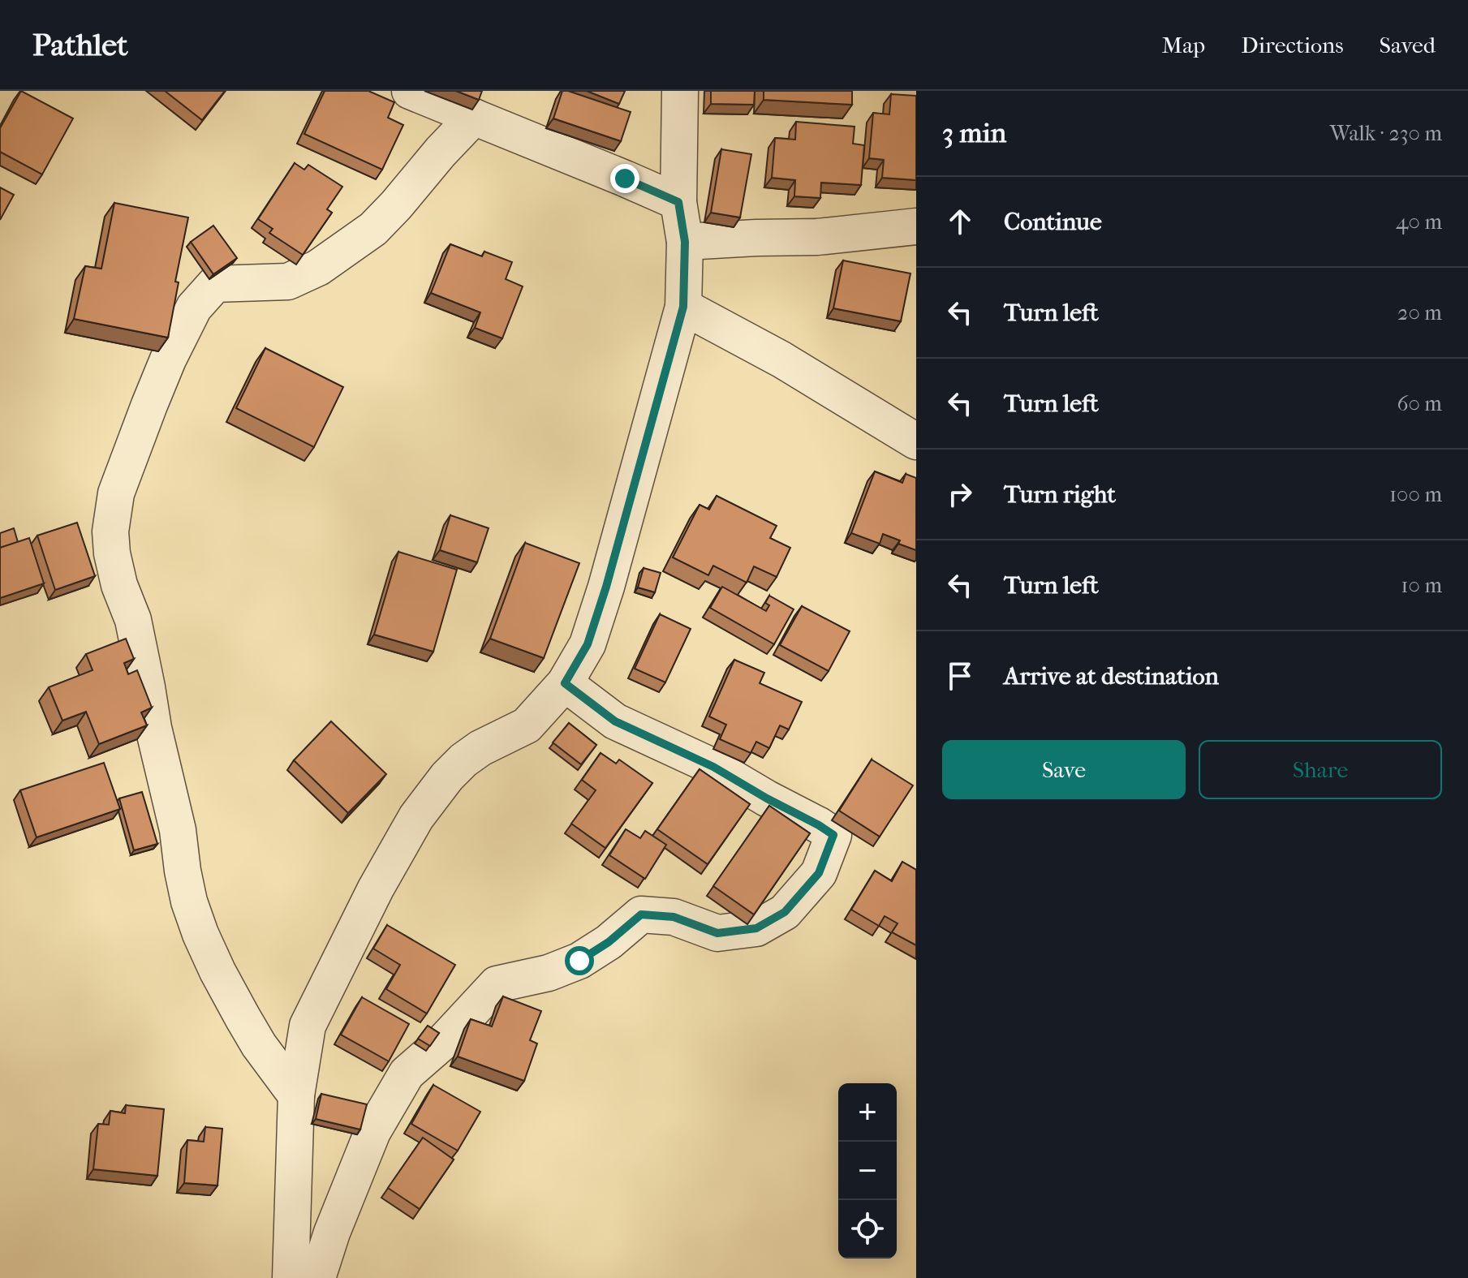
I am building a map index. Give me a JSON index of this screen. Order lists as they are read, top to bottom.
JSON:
{
  "page": {
    "header": "Pathlet",
    "nav": ["Map", "Directions", "Saved"],
    "heading": ["3 min", "Walk · 230 m"],
    "list": [
      ["Continue", "40 m"],
      ["Turn left", "20 m"],
      ["Turn left", "60 m"],
      ["Turn right", "100 m"],
      ["Turn left", "10 m"],
      "Arrive at destination"
    ],
    "buttons": ["Save", "Share"],
    "map_buttons": ["+", "−"]
  }
}
